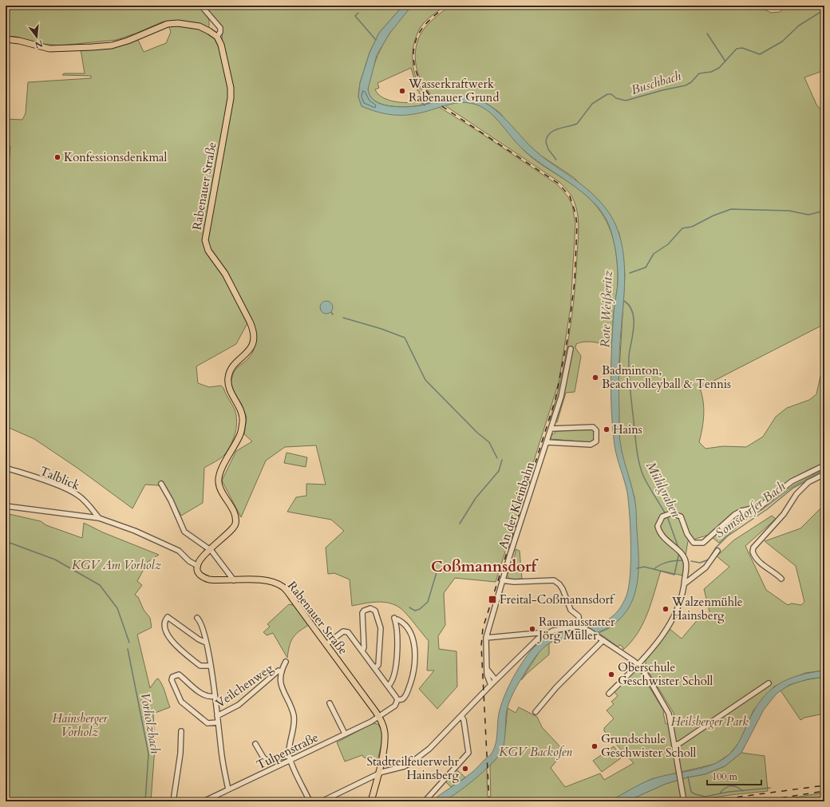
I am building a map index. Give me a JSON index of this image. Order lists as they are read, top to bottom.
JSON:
{
  "streets": {
    "main road": ["Rabenauer Straße"],
    "street": [
      "Talblick",
      "An der Kleinbahn",
      "Veilchenweg",
      "Tulpenstraße"
    ]
  },
  "crossings": [
    ["Rabenauer Straße", "Tulpenstraße"]
  ],
  "districts": ["Coßmannsdorf"],
  "water": [
    "Buschbach",
    "Rote Weißeritz",
    "Mühlgraben",
    "Somsdorfer Bach",
    "Vorholzbach"
  ],
  "parks": [
    "KGV Am Vorholz",
    "Hainsberger Vorholz",
    "Heilsberger Park",
    "KGV Backofen"
  ],
  "places": {
    "other": [
      "Wasserkraftwerk Rabenauer Grund",
      "Konfessionsdenkmal",
      "Badminton, Beachvolleyball & Tennis",
      "Hains",
      "Walzenmühle Hainsberg",
      "Raumausstatter Jörg Müller",
      "Oberschule Geschwister Scholl",
      "Grundschule Geschwister Scholl",
      "Stadtteilfeuerwehr Hainsberg"
    ],
    "transit": ["Freital-Coßmannsdorf"]
  },
  "scale_bar": "100 m",
  "north": "bottom"
}
